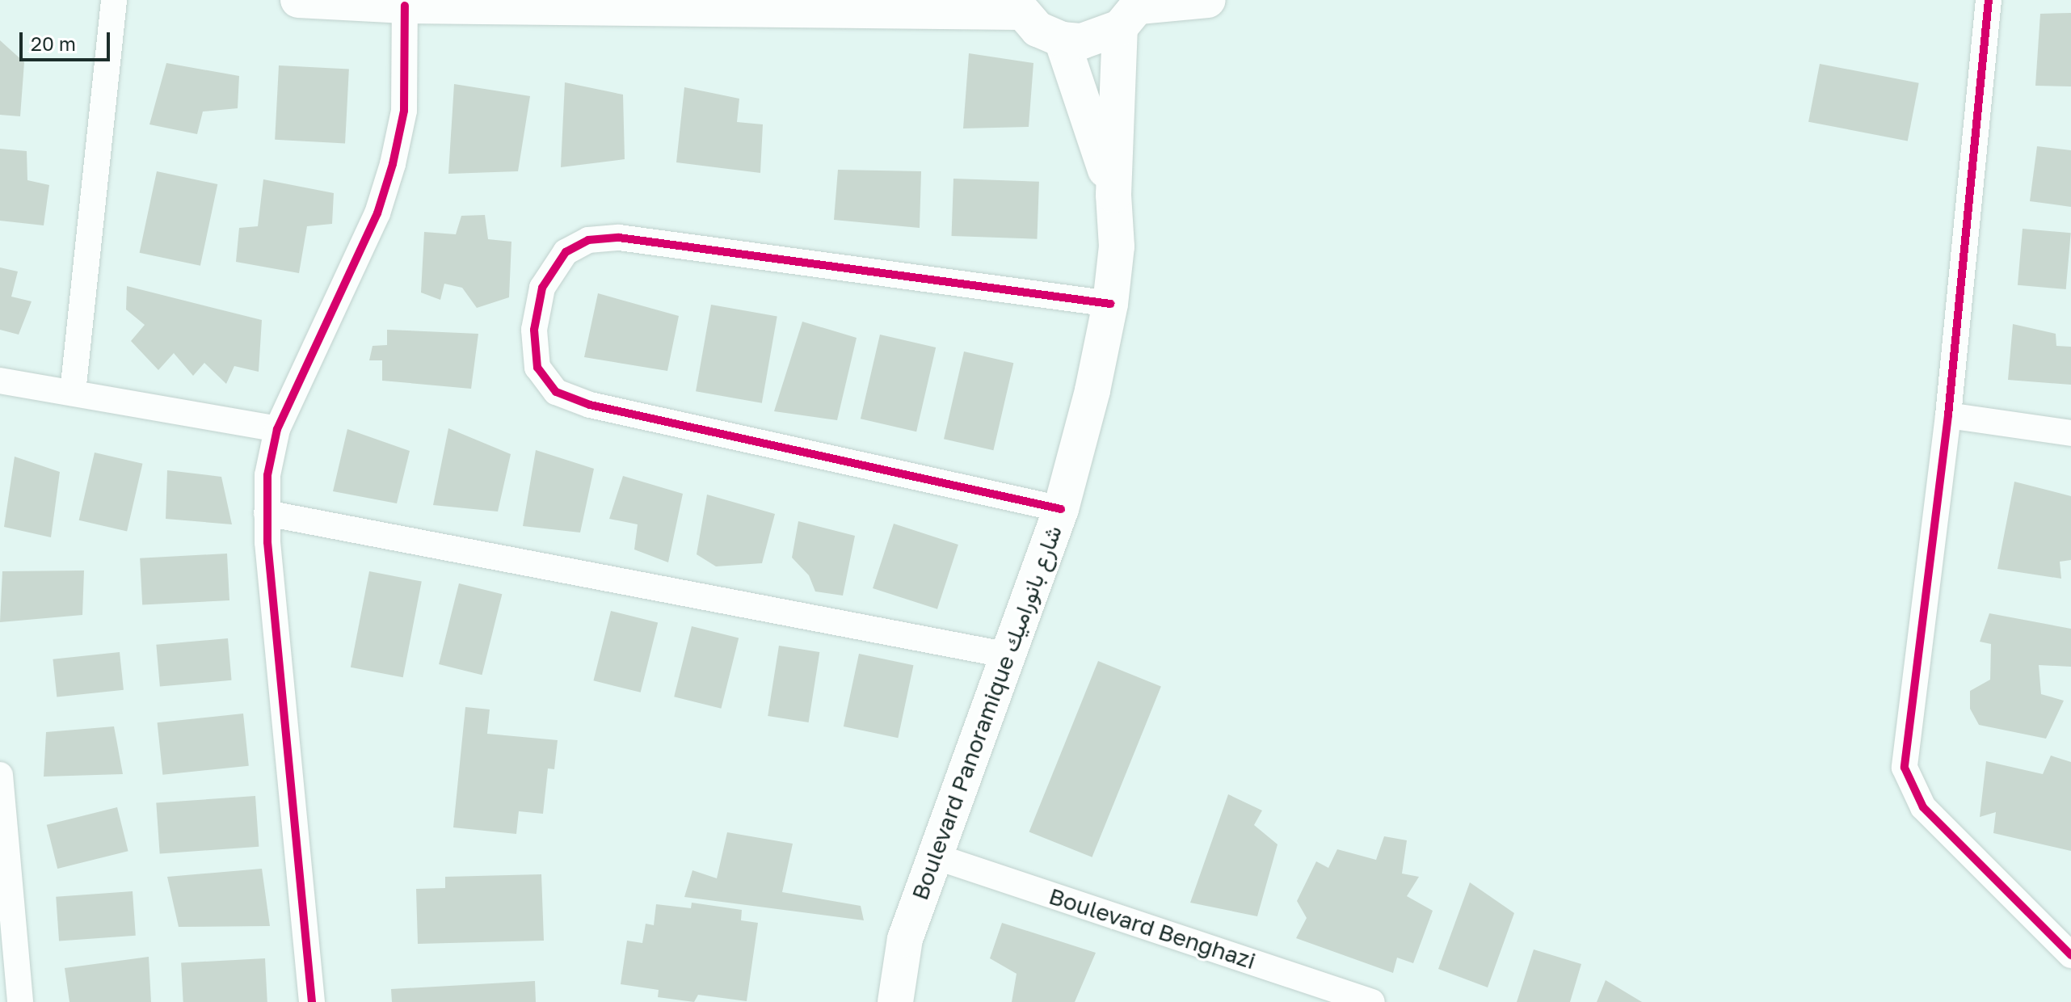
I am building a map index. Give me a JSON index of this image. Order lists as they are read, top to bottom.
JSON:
{
  "streets": {
    "main road": ["Boulevard Panoramique شارع بانوراميك"],
    "street": ["Boulevard Benghazi"]
  },
  "crossings": [
    ["Boulevard Panoramique شارع بانوراميك", "Boulevard Benghazi"]
  ],
  "scale_bar": "20 m"
}
